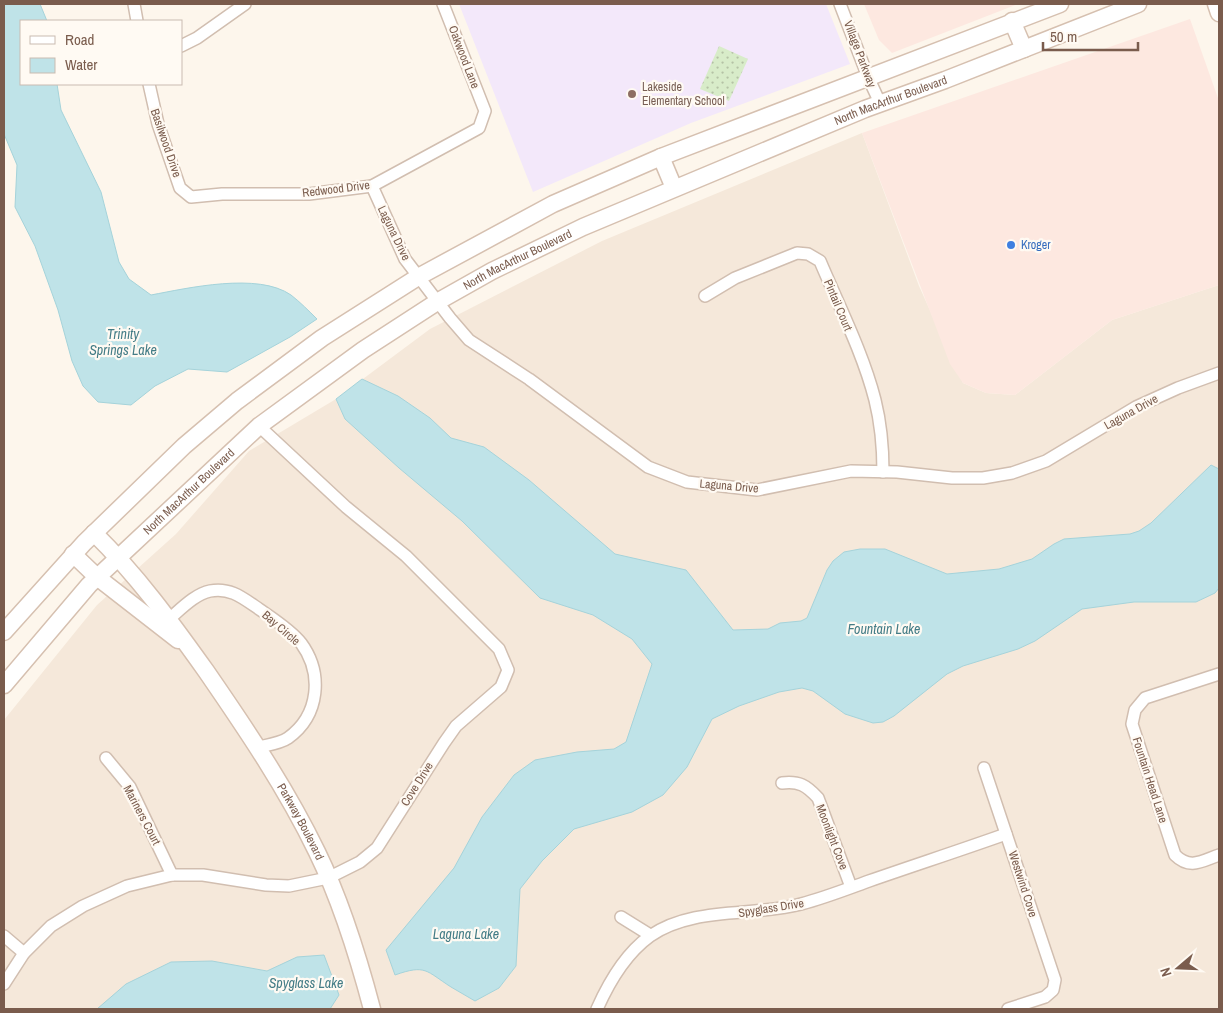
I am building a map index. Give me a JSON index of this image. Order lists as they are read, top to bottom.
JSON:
{
  "streets": {
    "main road": ["North MacArthur Boulevard", "Parkway Boulevard"],
    "street": [
      "Village Parkway",
      "Oakwood Lane",
      "Basilwood Drive",
      "Redwood Drive",
      "Laguna Drive",
      "Pintail Court",
      "Bay Circle",
      "Fountain Head Lane",
      "Cove Drive",
      "Mariners Court",
      "Moonlight Cove",
      "Westwind Cove",
      "Spyglass Drive"
    ]
  },
  "crossings": [
    ["Village Parkway", "North MacArthur Boulevard"],
    ["Oakwood Lane", "Redwood Drive"],
    ["North MacArthur Boulevard", "Laguna Drive"],
    ["North MacArthur Boulevard", "Cove Drive"],
    ["North MacArthur Boulevard", "Parkway Boulevard"],
    ["Basilwood Drive", "Redwood Drive"],
    ["Redwood Drive", "Laguna Drive"],
    ["Laguna Drive", "Pintail Court"],
    ["Bay Circle", "Parkway Boulevard"],
    ["Cove Drive", "Mariners Court"],
    ["Cove Drive", "Parkway Boulevard"],
    ["Moonlight Cove", "Spyglass Drive"],
    ["Westwind Cove", "Spyglass Drive"]
  ],
  "water": [
    "Trinity Springs Lake",
    "Fountain Lake",
    "Laguna Lake",
    "Spyglass Lake"
  ],
  "places": ["Lakeside Elementary School", "Kroger"],
  "legend": ["Road", "Water"],
  "scale_bar": "50 m",
  "north": "left"
}
